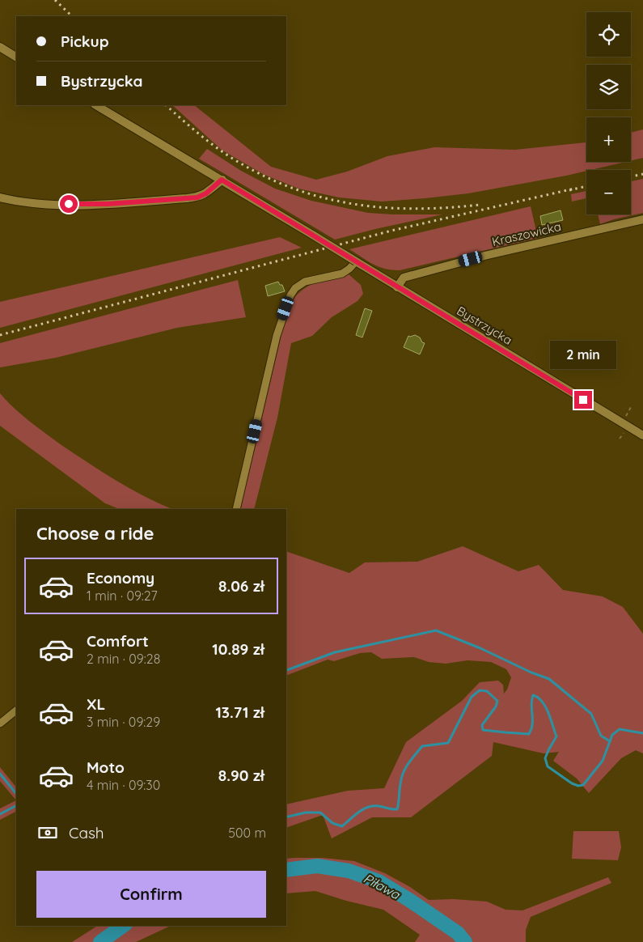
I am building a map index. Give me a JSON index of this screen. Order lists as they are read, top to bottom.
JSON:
{
  "streets": {
    "street": ["Kraszowicka", "Bystrzycka"]
  },
  "crossings": [
    ["Kraszowicka", "Bystrzycka"]
  ],
  "water": ["Piława"],
  "page": {
    "map_buttons": ["+", "−"],
    "banner": ["Pickup", "Bystrzycka"],
    "bubble": "2 min",
    "heading": "Choose a ride",
    "list": [
      {
        "name": "Economy",
        "note": "1 min · 09:27",
        "value": "8.06 zł"
      },
      {
        "name": "Comfort",
        "note": "2 min · 09:28",
        "value": "10.89 zł"
      },
      {
        "name": "XL",
        "note": "3 min · 09:29",
        "value": "13.71 zł"
      },
      {
        "name": "Moto",
        "note": "4 min · 09:30",
        "value": "8.90 zł"
      }
    ],
    "pay": ["Cash", "500 m"],
    "buttons": "Confirm"
  }
}
